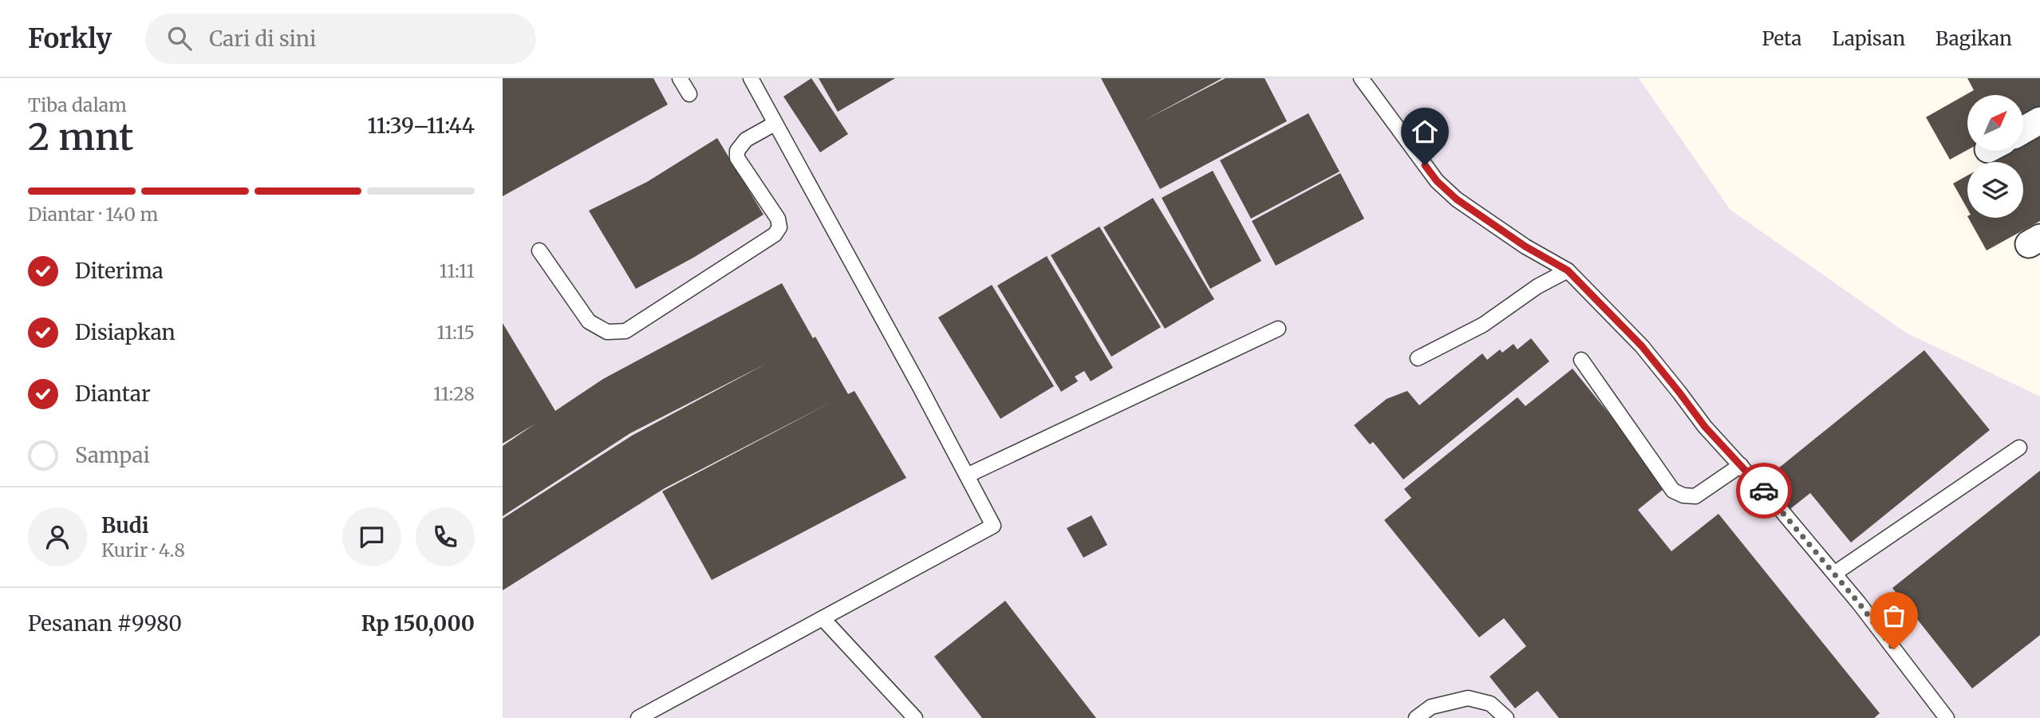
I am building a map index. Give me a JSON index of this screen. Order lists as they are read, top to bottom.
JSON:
{
  "north": "top right",
  "page": {
    "header": "Forkly",
    "search": "Cari di sini",
    "nav": ["Peta", "Lapisan", "Bagikan"],
    "heading": ["2 mnt", "Tiba dalam", "11:39–11:44"],
    "panel": [
      "Budi",
      "Kurir · 4.8",
      "Pesanan #9980",
      "Rp 150,000"
    ],
    "bar": "Diantar · 140 m",
    "list": [
      ["Diterima", "11:11"],
      ["Disiapkan", "11:15"],
      ["Diantar", "11:28"],
      "Sampai"
    ]
  }
}
